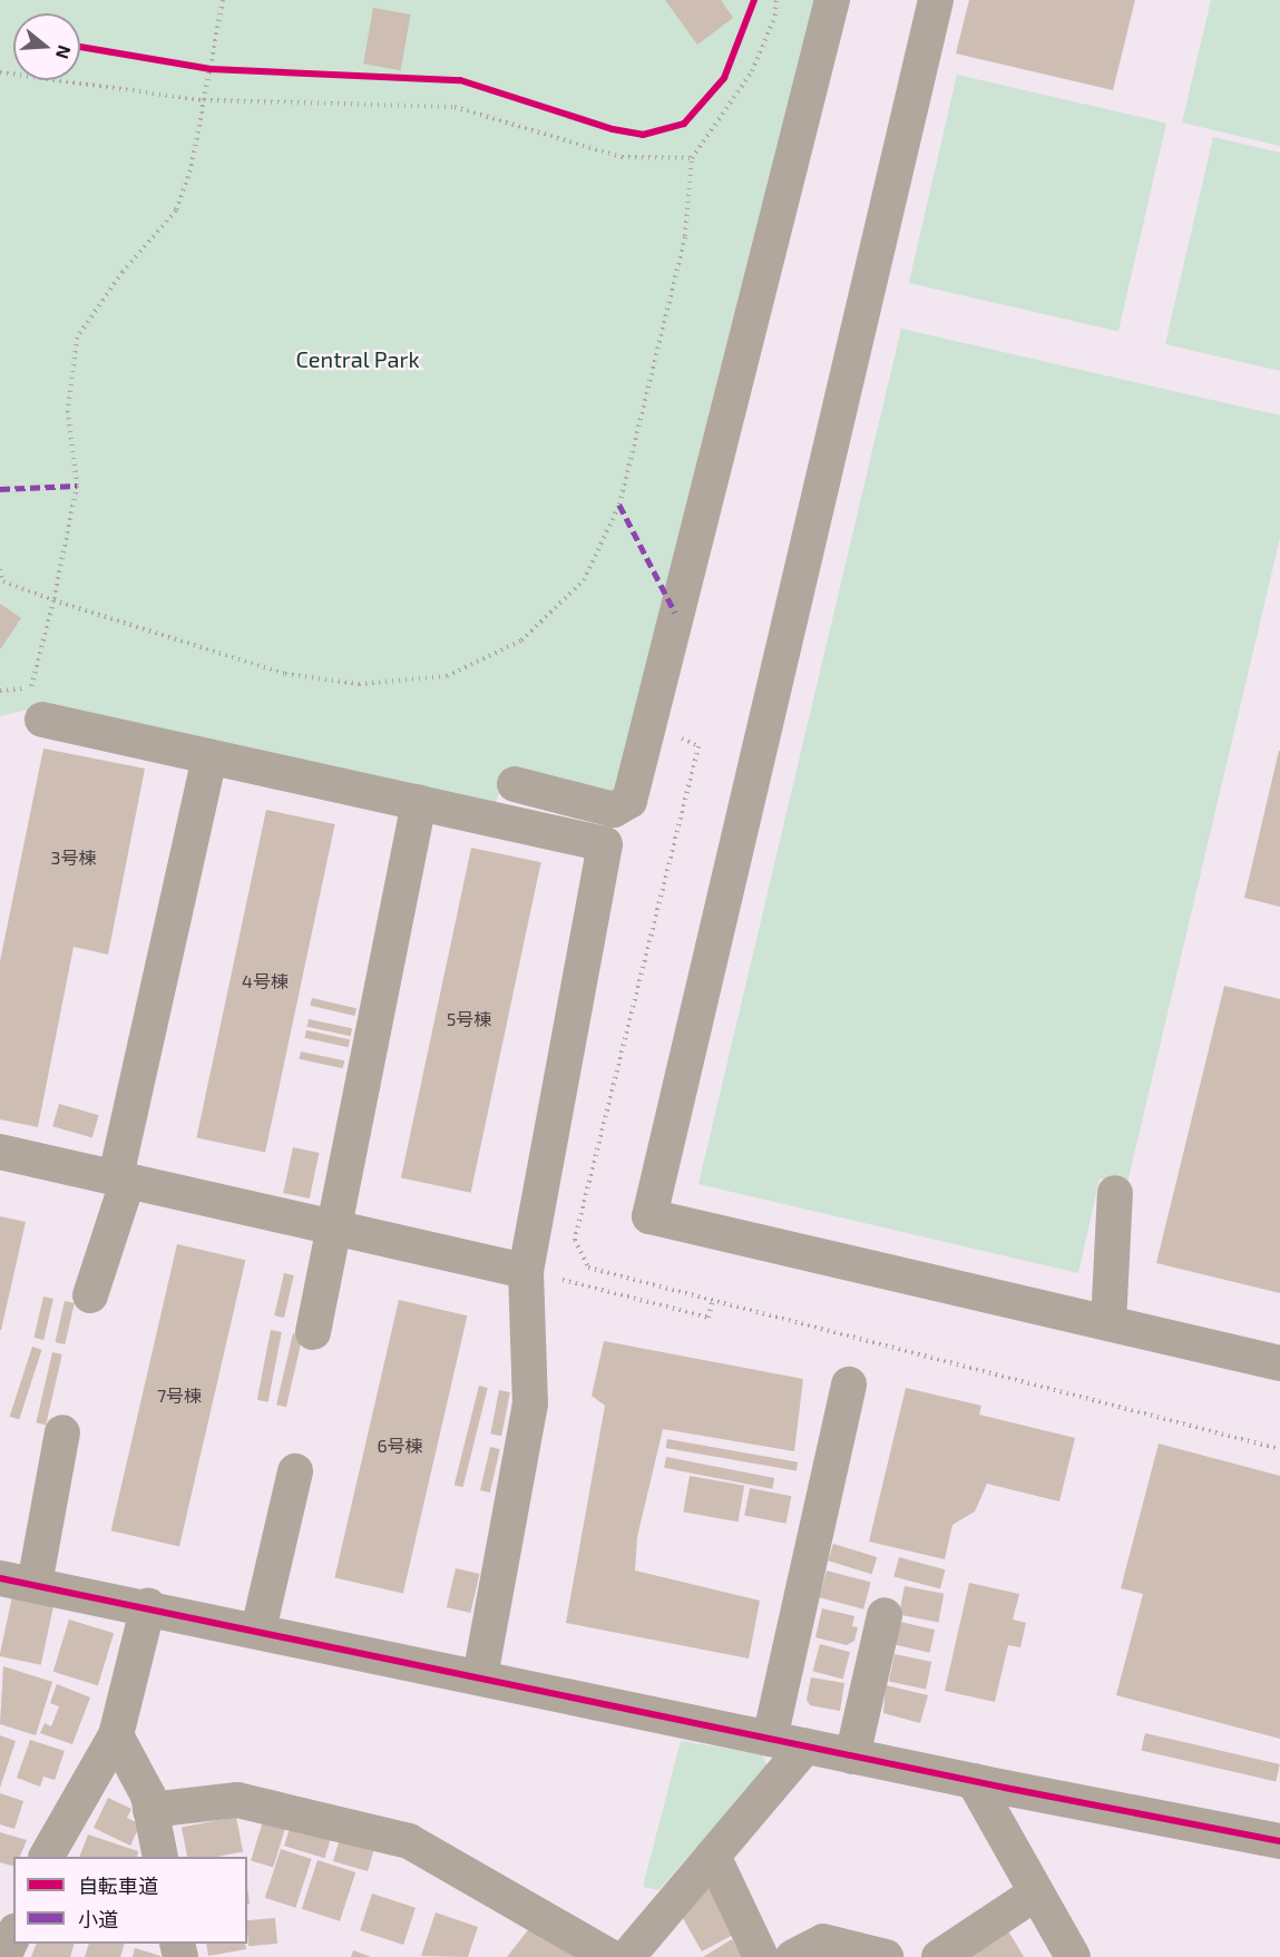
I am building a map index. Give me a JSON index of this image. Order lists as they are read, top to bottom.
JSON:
{
  "parks": ["Central Park"],
  "house_numbers": [
    "3号棟",
    "4号棟",
    "5号棟",
    "7号棟",
    "6号棟"
  ],
  "legend": ["自転車道", "小道"],
  "north": "right"
}
